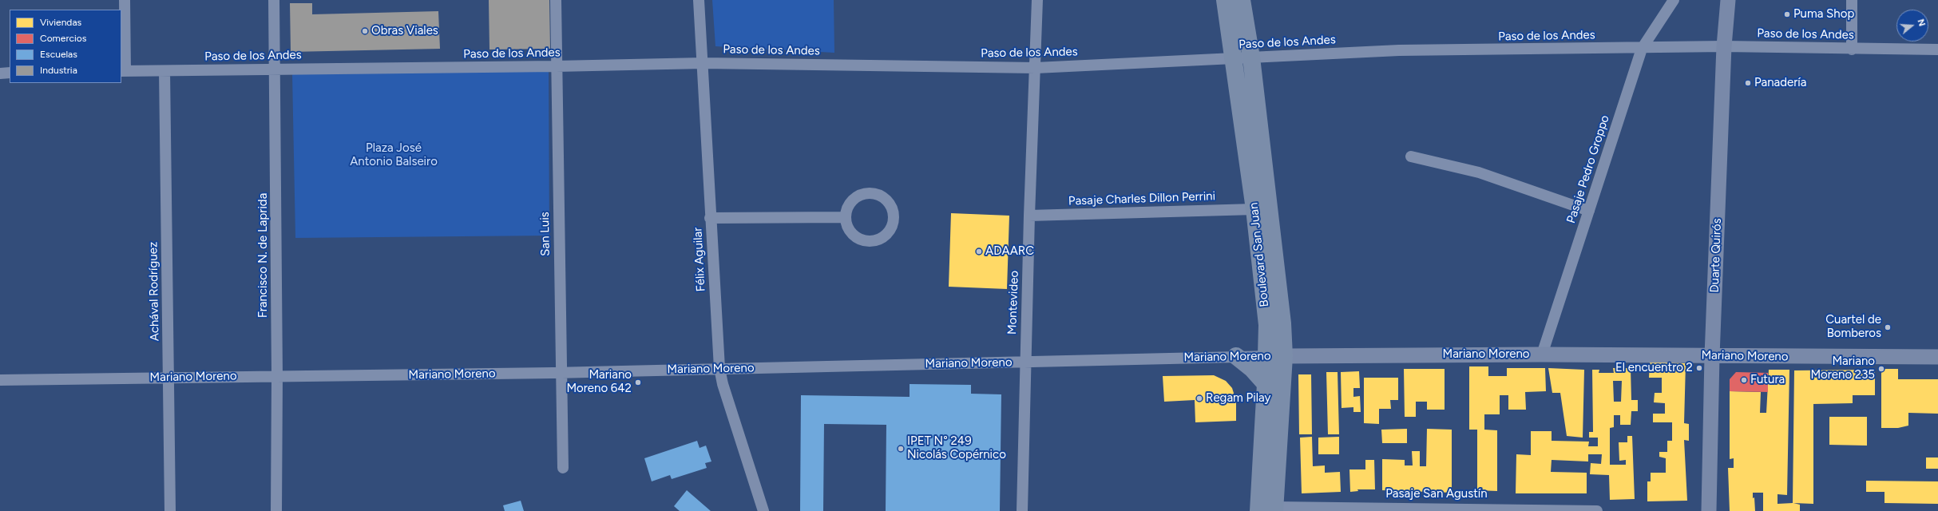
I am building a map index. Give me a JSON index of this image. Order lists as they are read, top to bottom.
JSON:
{
  "streets": {
    "main road": ["Boulevard San Juan"],
    "street": [
      "Paso de los Andes",
      "Pasaje Pedro Groppo",
      "Pasaje Charles Dillon Perrini",
      "San Luis",
      "Francisco N. de Laprida",
      "Duarte Quirós",
      "Félix Aguilar",
      "Achával Rodríguez",
      "Montevideo",
      "Mariano Moreno",
      "Pasaje San Agustín"
    ]
  },
  "crossings": [
    ["Paso de los Andes", "Pasaje Pedro Groppo"],
    ["Paso de los Andes", "San Luis"],
    ["Paso de los Andes", "Boulevard San Juan"],
    ["Paso de los Andes", "Francisco N. de Laprida"],
    ["Paso de los Andes", "Duarte Quirós"],
    ["Paso de los Andes", "Félix Aguilar"],
    ["Paso de los Andes", "Achával Rodríguez"],
    ["Paso de los Andes", "Montevideo"],
    ["Pasaje Pedro Groppo", "Mariano Moreno"],
    ["Pasaje Charles Dillon Perrini", "Boulevard San Juan"],
    ["Pasaje Charles Dillon Perrini", "Montevideo"],
    ["San Luis", "Mariano Moreno"],
    ["Boulevard San Juan", "Mariano Moreno"],
    ["Boulevard San Juan", "Pasaje San Agustín"],
    ["Francisco N. de Laprida", "Mariano Moreno"],
    ["Duarte Quirós", "Mariano Moreno"],
    ["Félix Aguilar", "Mariano Moreno"],
    ["Achával Rodríguez", "Mariano Moreno"],
    ["Montevideo", "Mariano Moreno"]
  ],
  "parks": ["Plaza José Antonio Balseiro"],
  "places": [
    "Puma Shop",
    "Obras Viales",
    "Panadería",
    "ADAARC",
    "Cuartel de Bomberos",
    "El encuentro 2",
    "Mariano Moreno 235",
    "Futura",
    "Mariano Moreno 642",
    "Regam Pilay",
    "IPET N° 249 Nicolás Copérnico"
  ],
  "legend": [
    "Viviendas",
    "Comercios",
    "Escuelas",
    "Industria"
  ],
  "north": "right"
}
